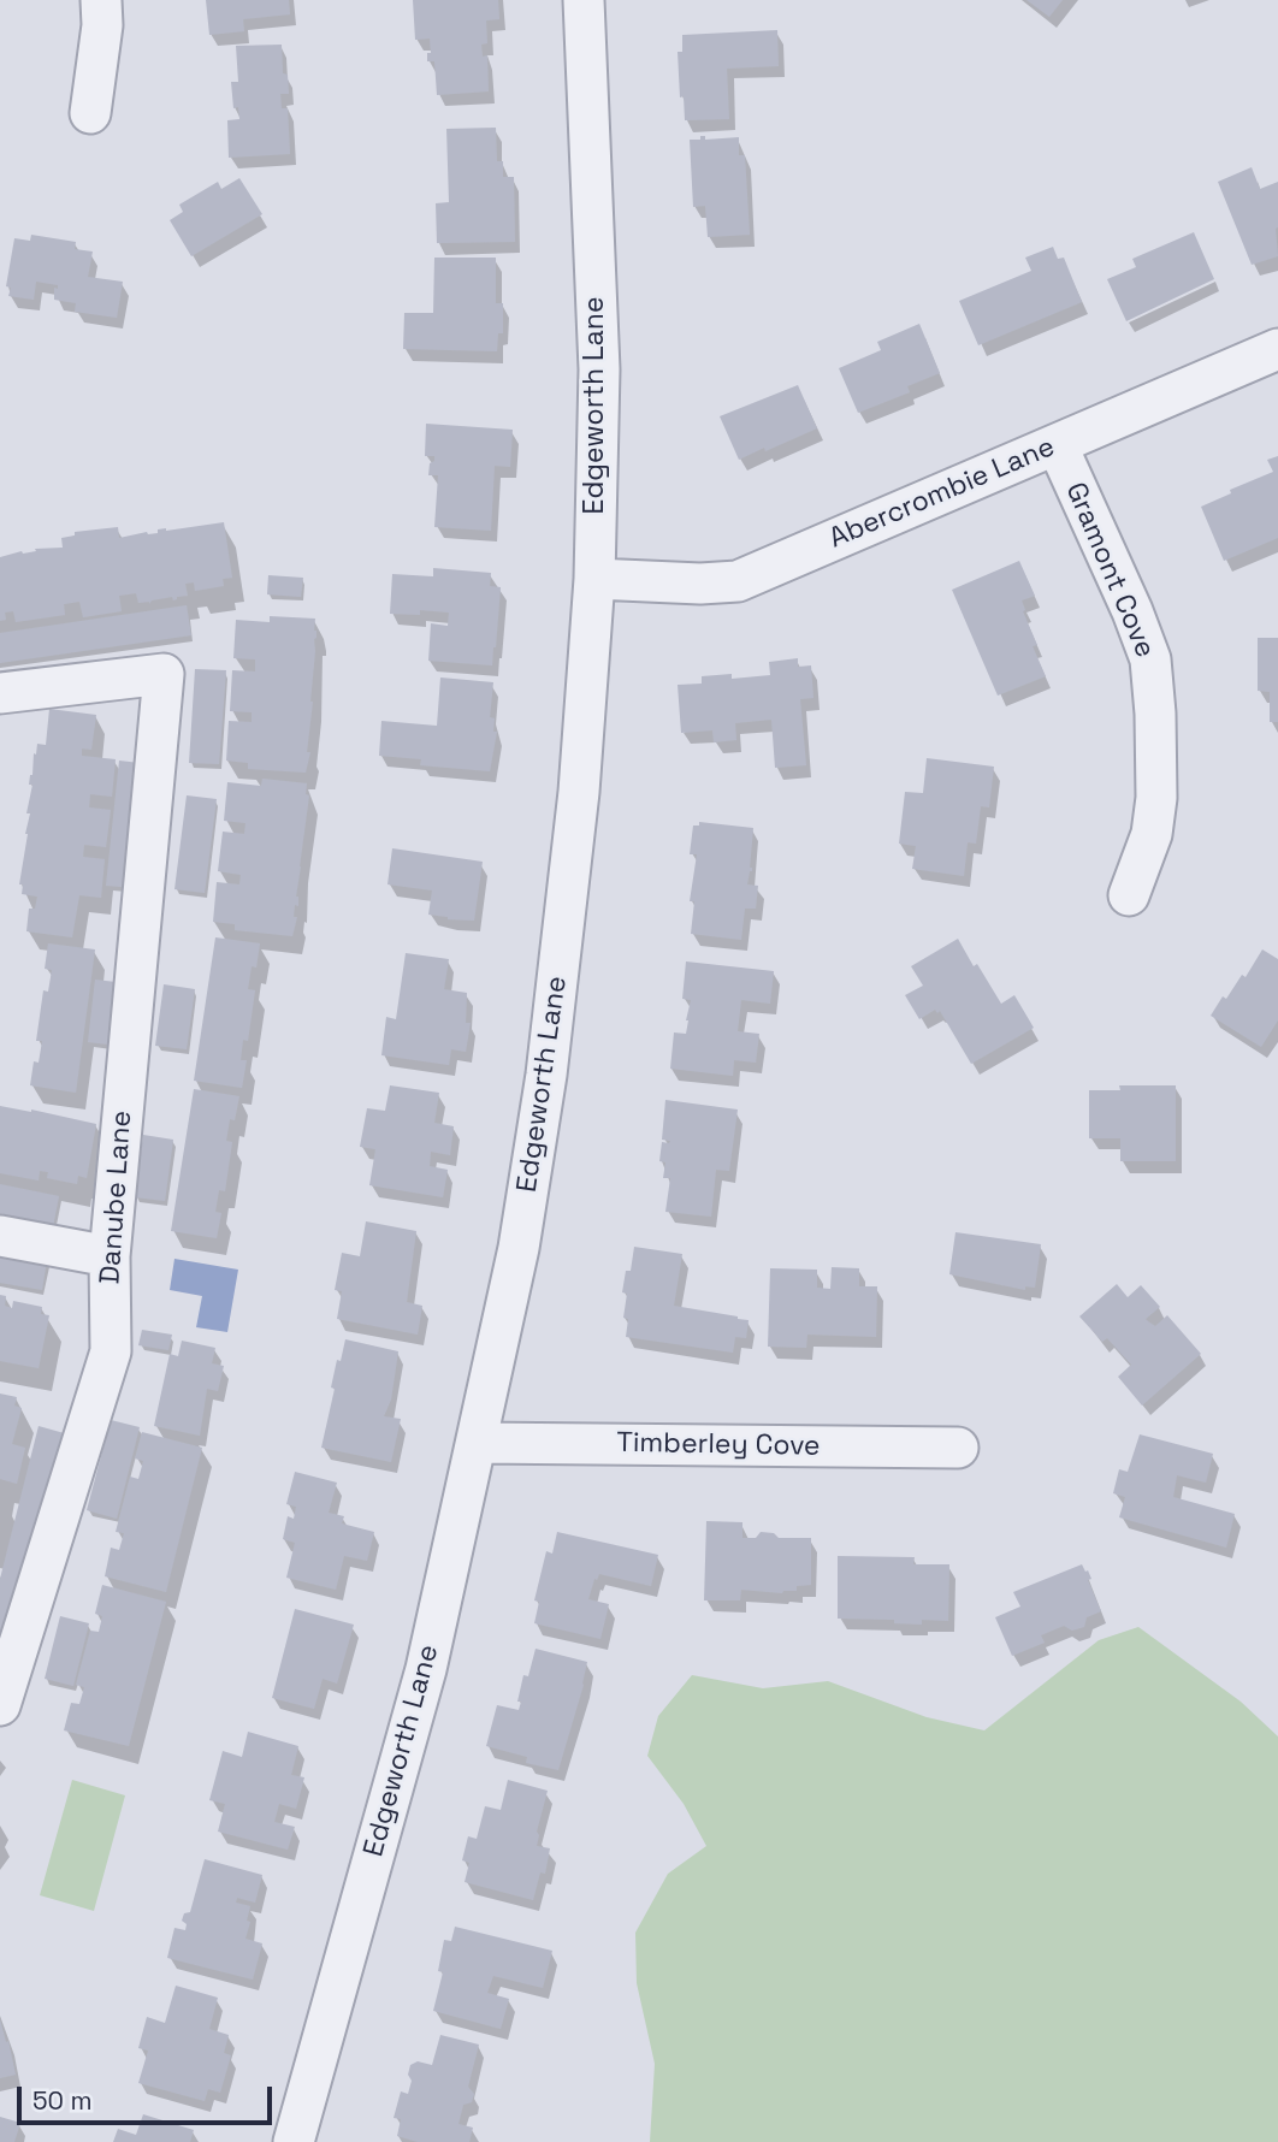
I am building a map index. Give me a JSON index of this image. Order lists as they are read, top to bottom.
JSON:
{
  "streets": {
    "street": [
      "Edgeworth Lane",
      "Abercrombie Lane",
      "Gramont Cove",
      "Danube Lane",
      "Timberley Cove"
    ]
  },
  "crossings": [
    ["Edgeworth Lane", "Abercrombie Lane"],
    ["Edgeworth Lane", "Timberley Cove"],
    ["Abercrombie Lane", "Gramont Cove"]
  ],
  "scale_bar": "50 m"
}
